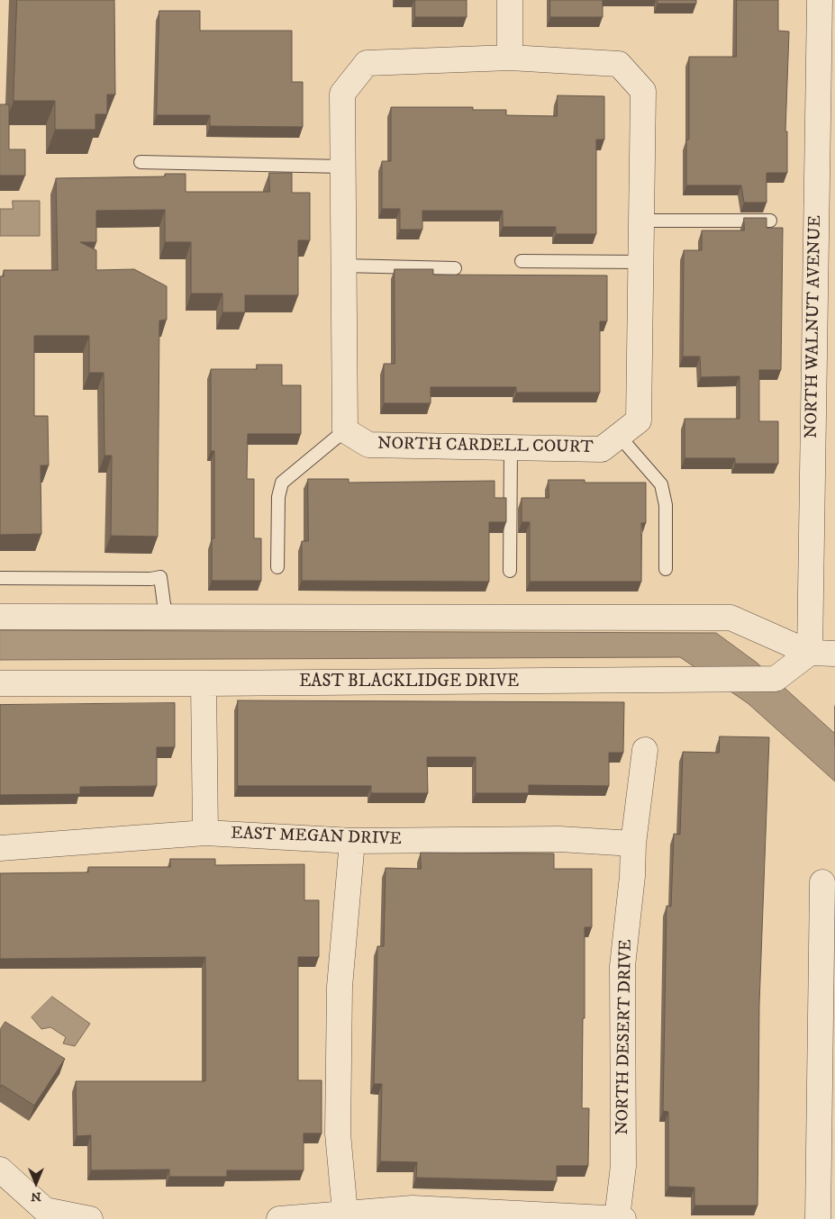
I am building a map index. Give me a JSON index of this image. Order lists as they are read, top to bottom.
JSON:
{
  "streets": {
    "street": [
      "NORTH WALNUT AVENUE",
      "NORTH CARDELL COURT",
      "EAST BLACKLIDGE DRIVE",
      "EAST MEGAN DRIVE",
      "NORTH DESERT DRIVE"
    ]
  },
  "crossings": [
    ["NORTH WALNUT AVENUE", "EAST BLACKLIDGE DRIVE"],
    ["EAST MEGAN DRIVE", "NORTH DESERT DRIVE"]
  ],
  "north": "bottom"
}
